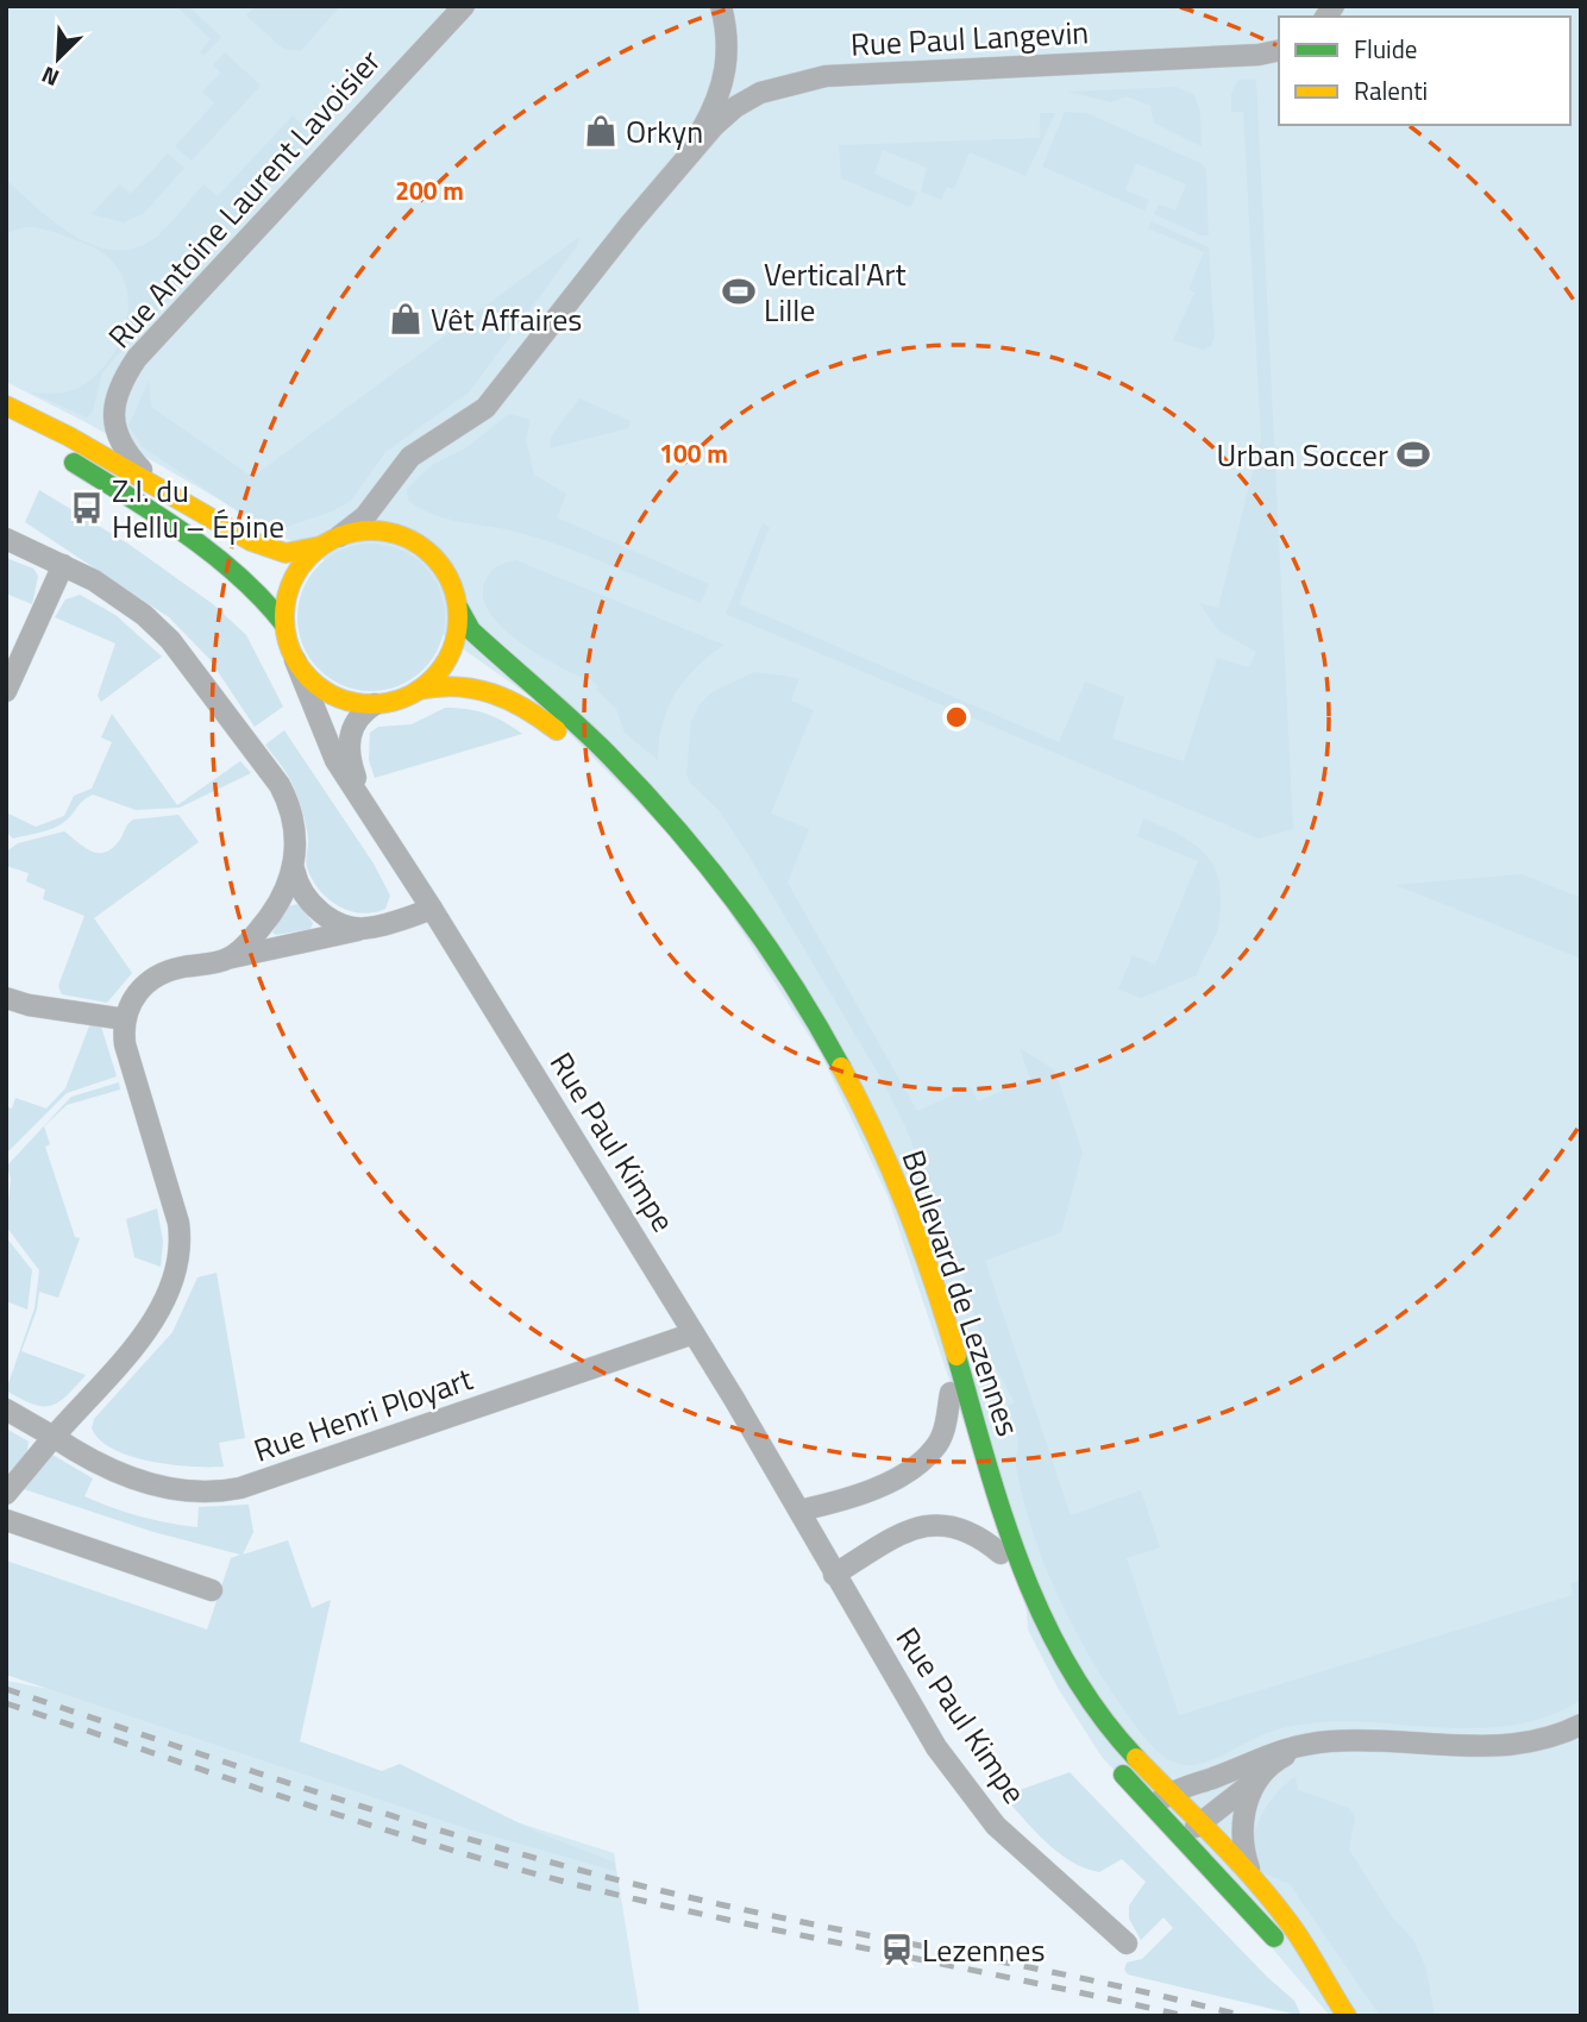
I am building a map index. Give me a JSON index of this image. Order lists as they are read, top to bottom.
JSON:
{
  "streets": {
    "main road": ["Boulevard de Lezennes"],
    "street": [
      "Rue Paul Langevin",
      "Rue Antoine Laurent Lavoisier",
      "Rue Paul Kimpe",
      "Rue Henri Ployart"
    ]
  },
  "crossings": [
    ["Rue Paul Langevin", "Rue Paul Kimpe"],
    ["Rue Paul Langevin", "Boulevard de Lezennes"],
    ["Rue Paul Kimpe", "Boulevard de Lezennes"],
    ["Rue Paul Kimpe", "Rue Henri Ployart"]
  ],
  "places": {
    "shop": ["Orkyn", "Vêt Affaires"],
    "sports": ["Vertical'Art Lille", "Urban Soccer"],
    "bus stop": ["Z.I. du Hellu – Épine"],
    "station": ["Lezennes"]
  },
  "legend": ["Fluide", "Ralenti"],
  "north": "bottom left",
  "rings": ["200 m", "100 m"]
}
